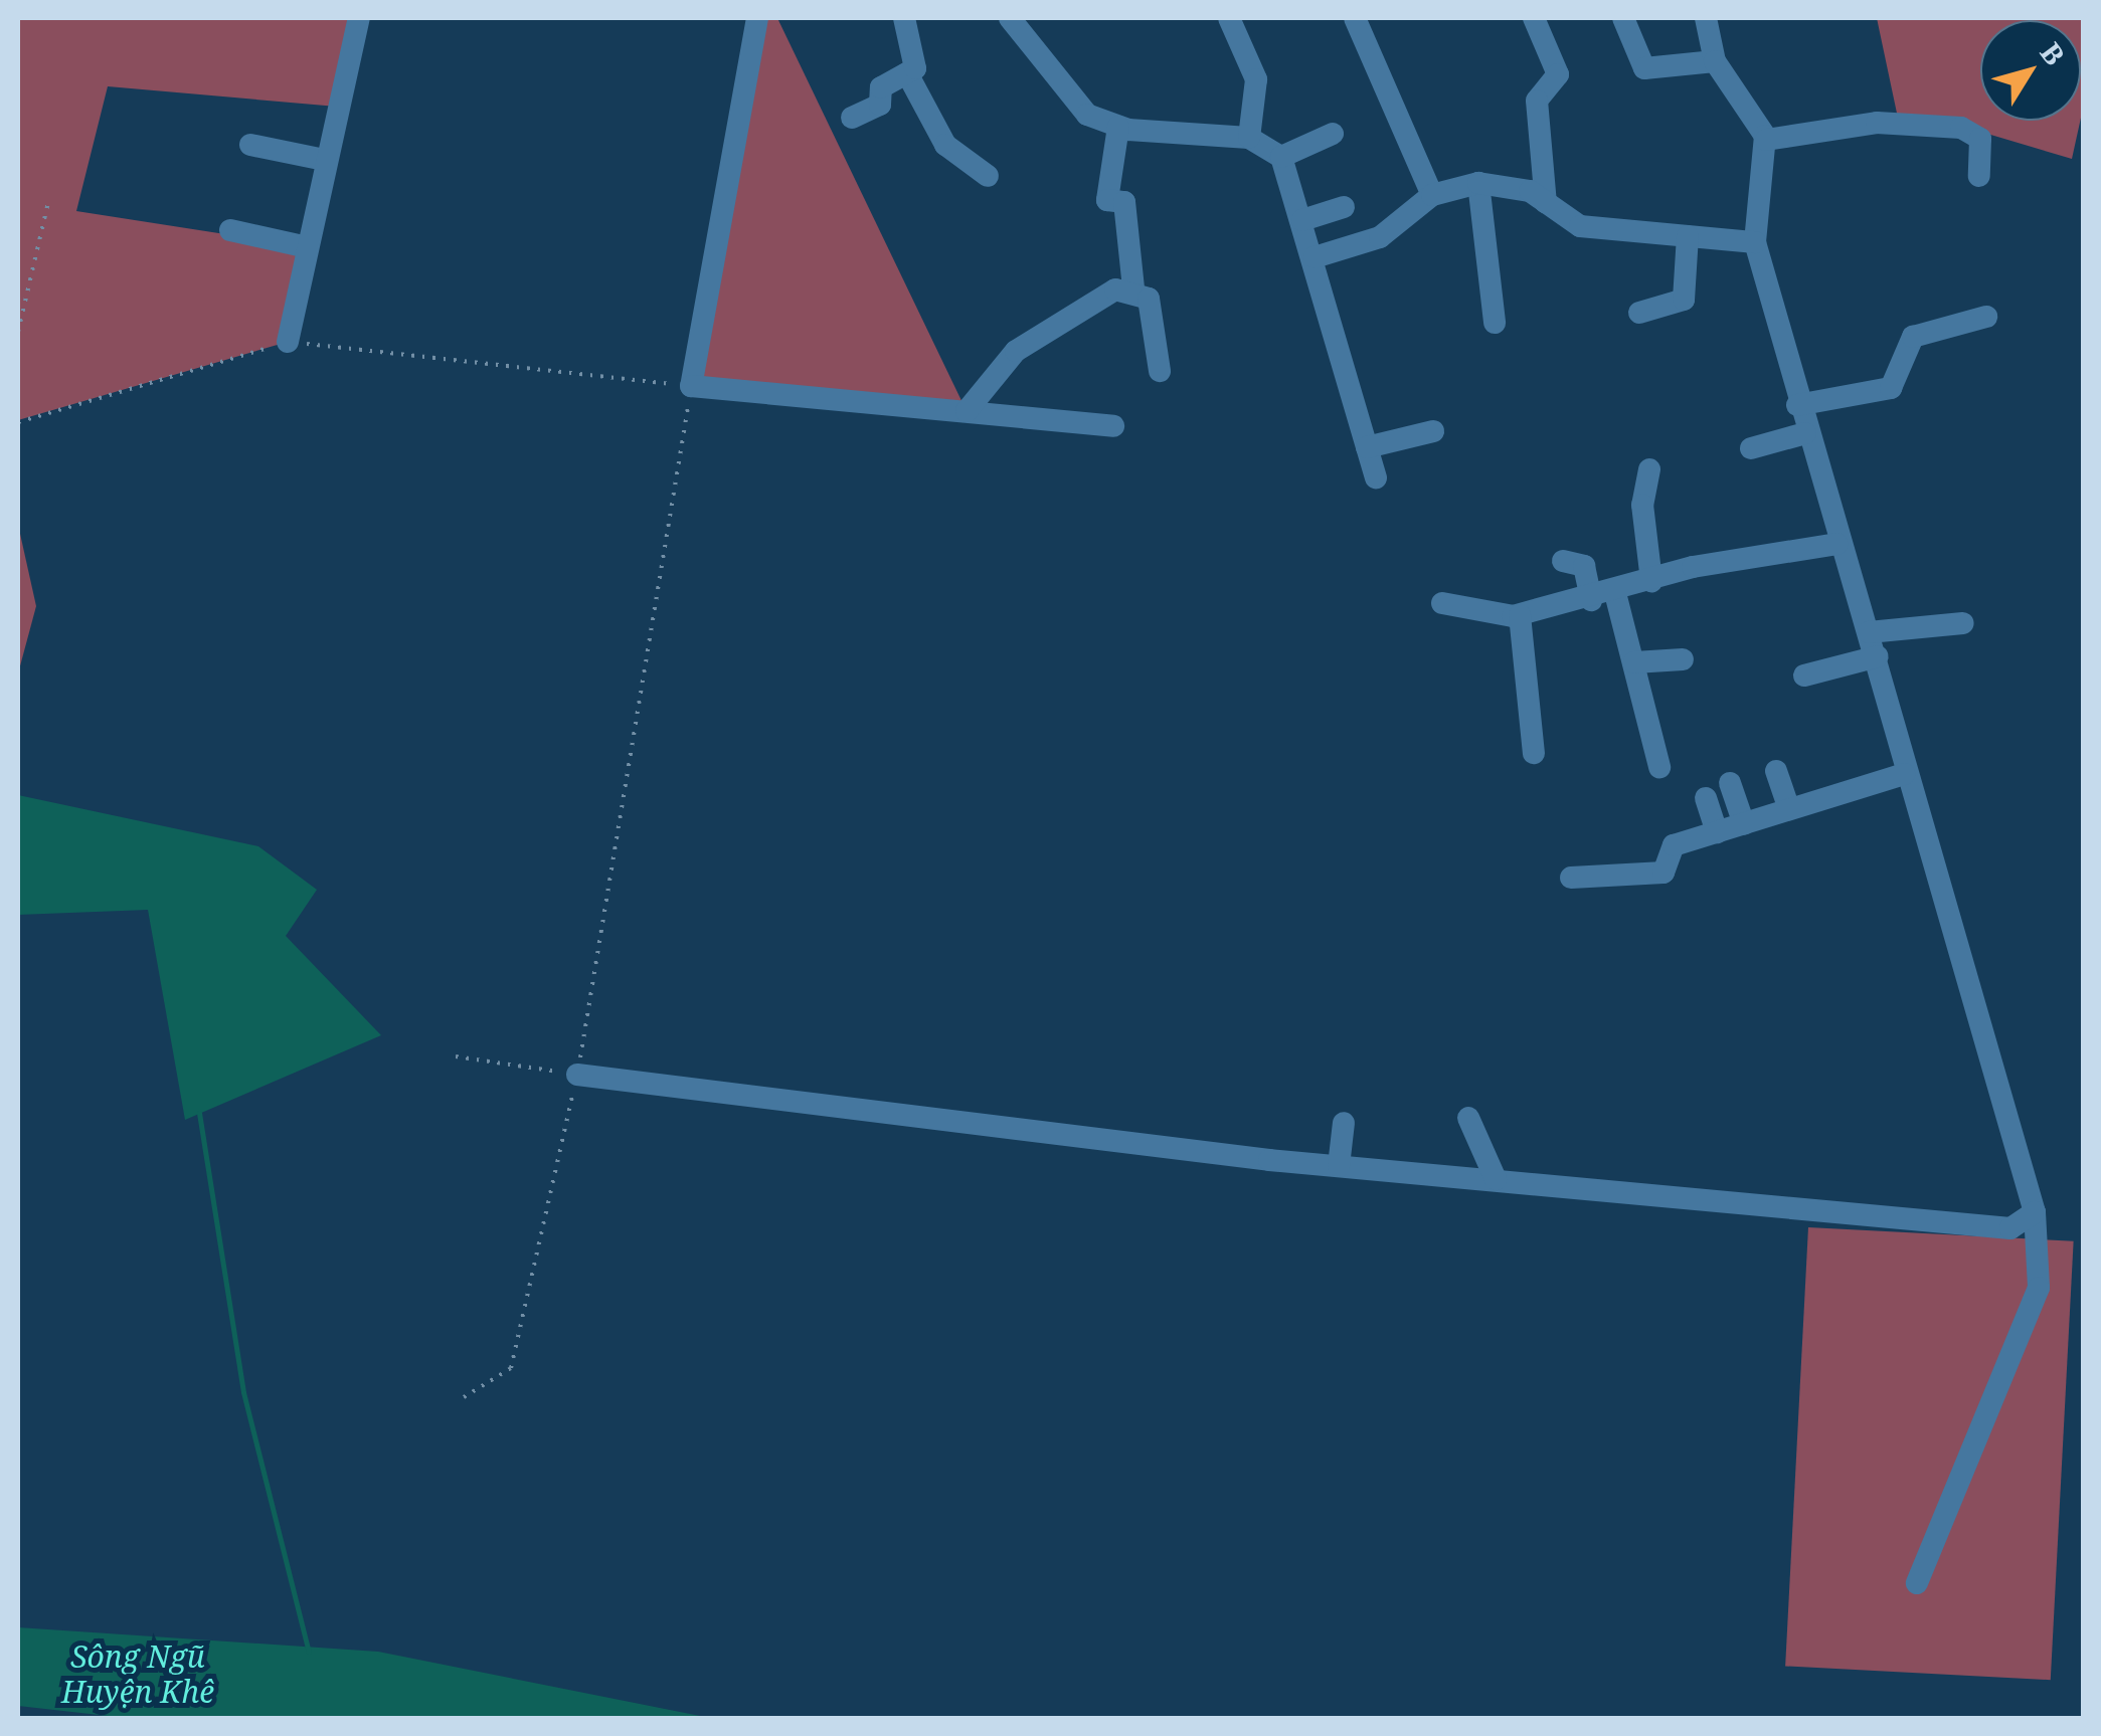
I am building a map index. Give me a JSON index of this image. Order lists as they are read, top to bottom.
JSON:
{
  "water": ["Sông Ngũ Huyện Khê"],
  "north": "top right"
}
